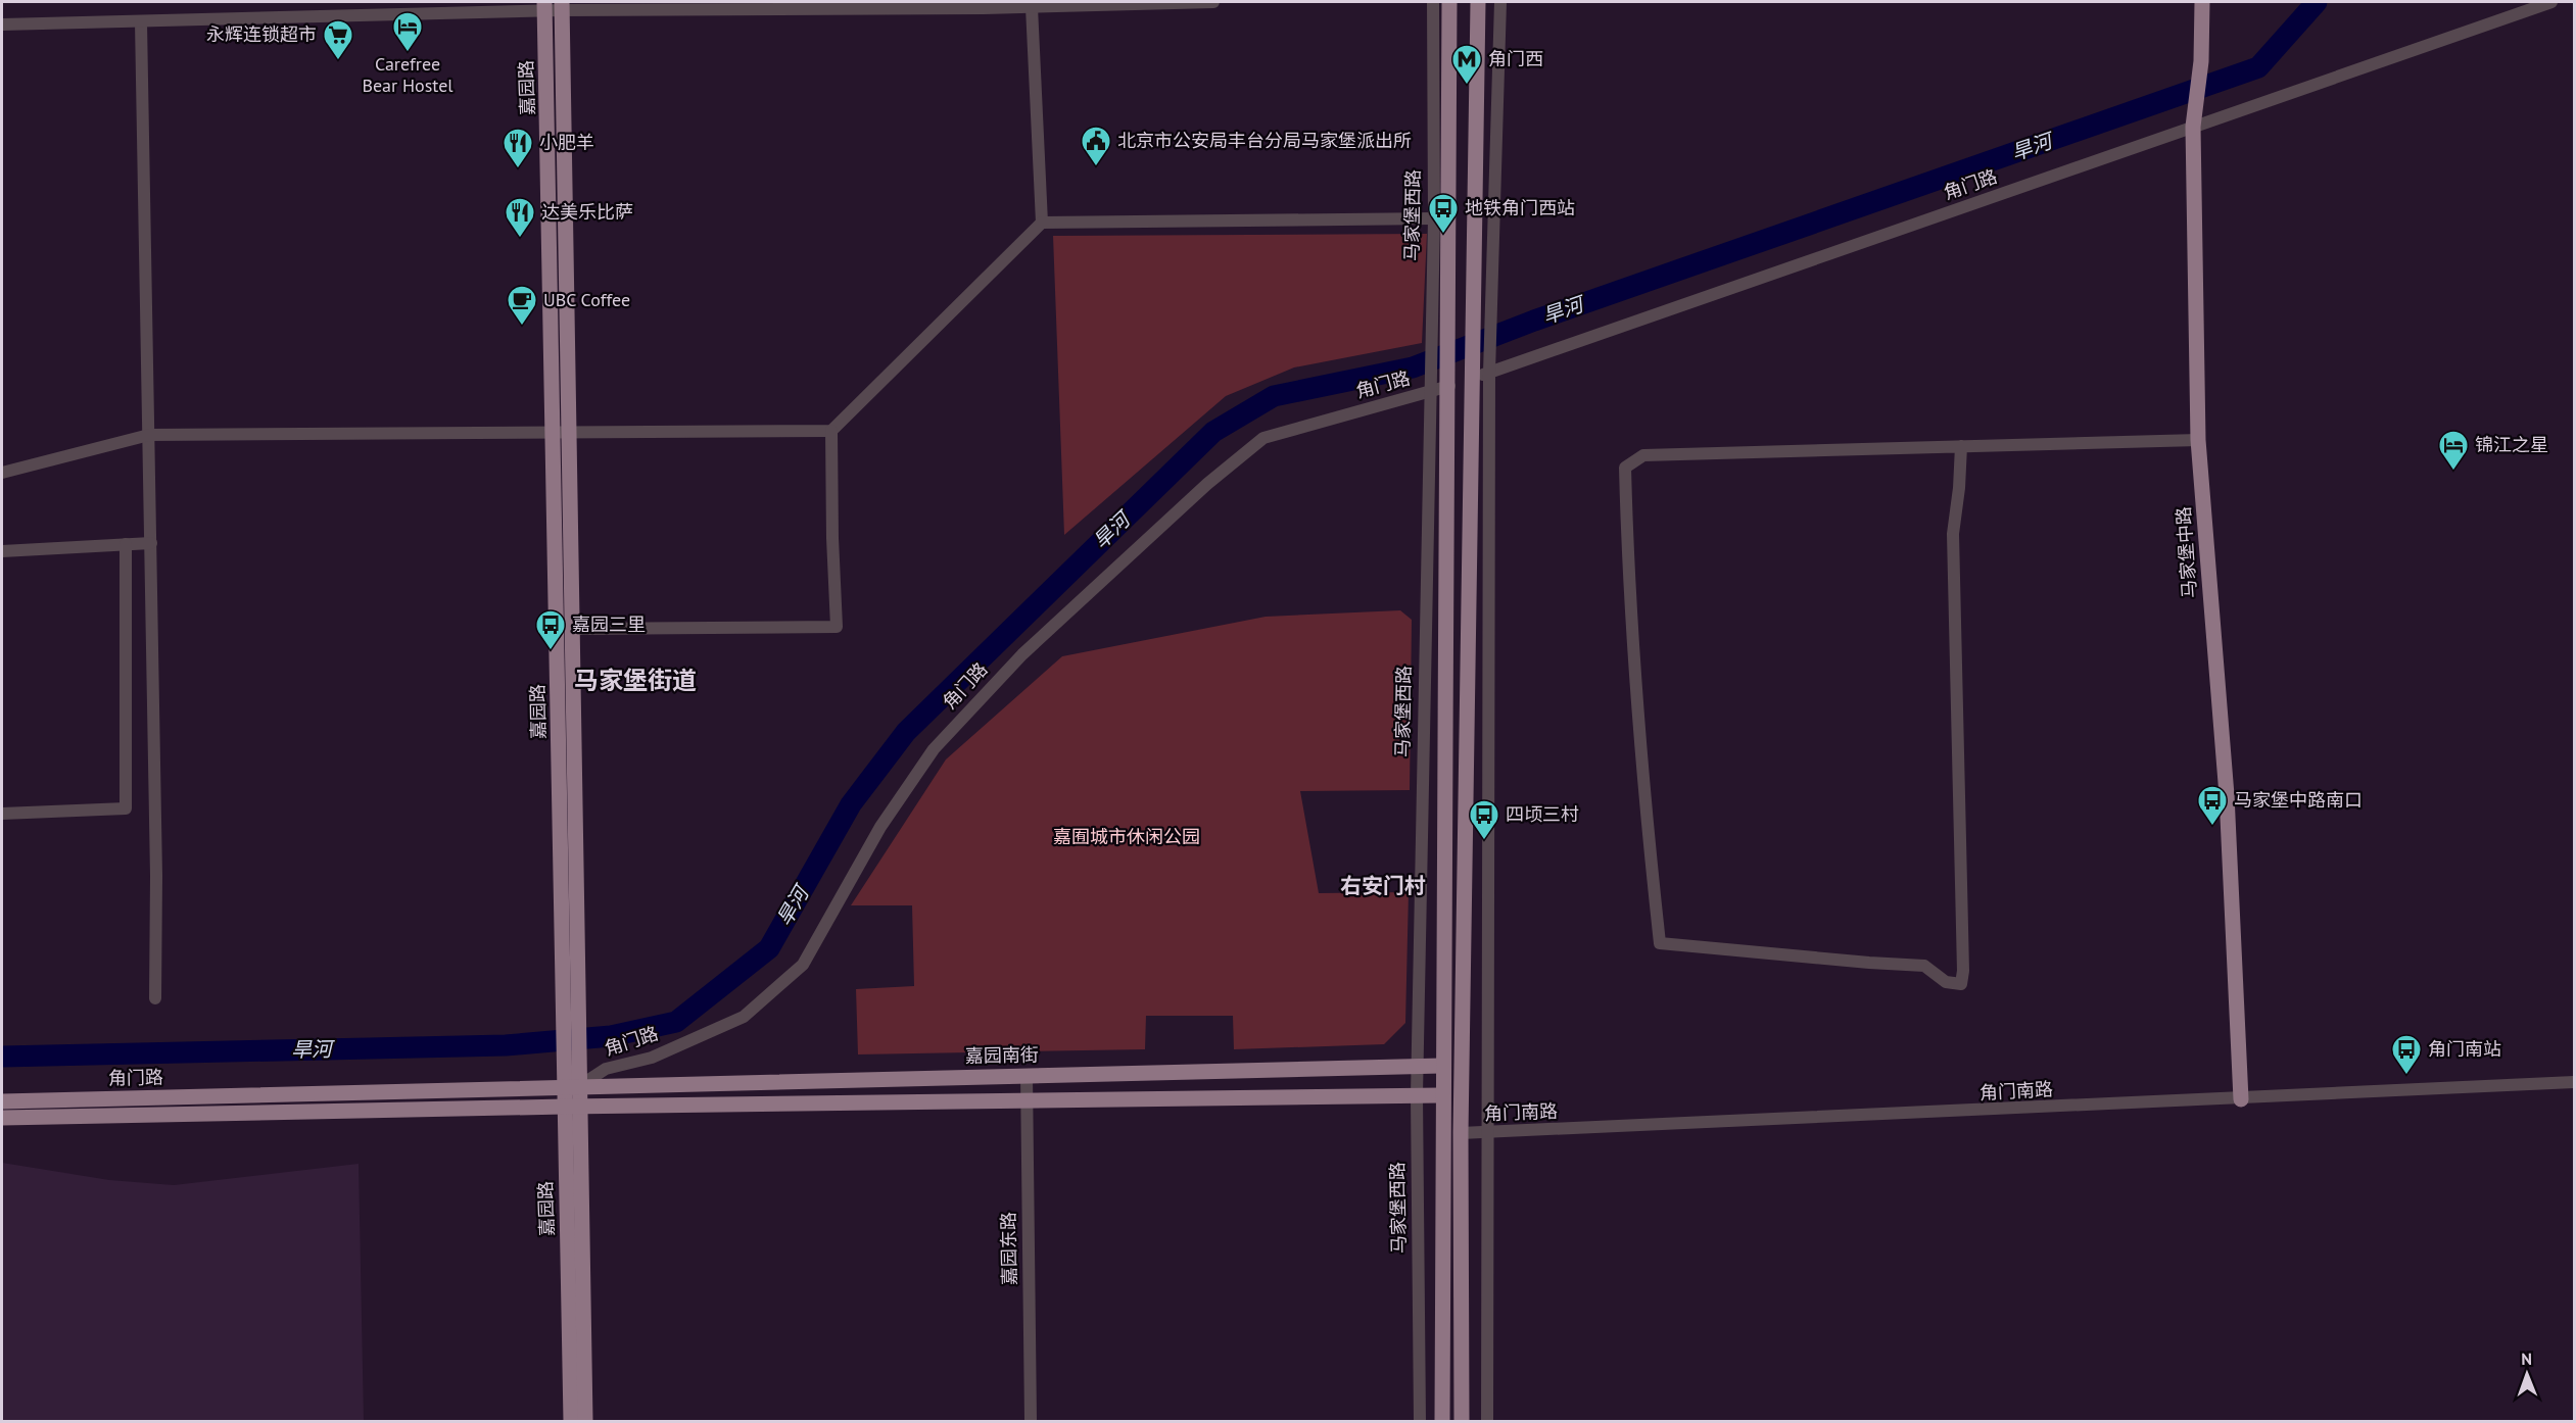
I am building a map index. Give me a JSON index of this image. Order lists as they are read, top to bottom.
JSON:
{
  "streets": {
    "main road": [
      "嘉园路",
      "角门路",
      "马家堡西路",
      "马家堡中路",
      "嘉园南街"
    ],
    "street": ["角门南路", "嘉园东路"]
  },
  "crossings": [
    ["嘉园路", "角门路"],
    ["嘉园路", "嘉园南街"],
    ["角门路", "马家堡西路"],
    ["角门路", "马家堡中路"],
    ["角门路", "嘉园南街"],
    ["马家堡西路", "嘉园南街"],
    ["马家堡中路", "角门南路"],
    ["嘉园南街", "嘉园东路"]
  ],
  "districts": ["马家堡街道", "右安门村"],
  "water": ["旱河"],
  "parks": ["嘉囿城市休闲公园"],
  "places": {
    "hotel": ["Carefree Bear Hostel", "锦江之星"],
    "supermarket": ["永辉连锁超市"],
    "metro station": ["角门西"],
    "public building": ["北京市公安局丰台分局马家堡派出所"],
    "restaurant": ["小肥羊", "达美乐比萨"],
    "bus stop": [
      "地铁角门西站",
      "嘉园三里",
      "马家堡中路南口",
      "四顷三村",
      "角门南站"
    ],
    "cafe": ["UBC Coffee"]
  },
  "north": "top"
}
